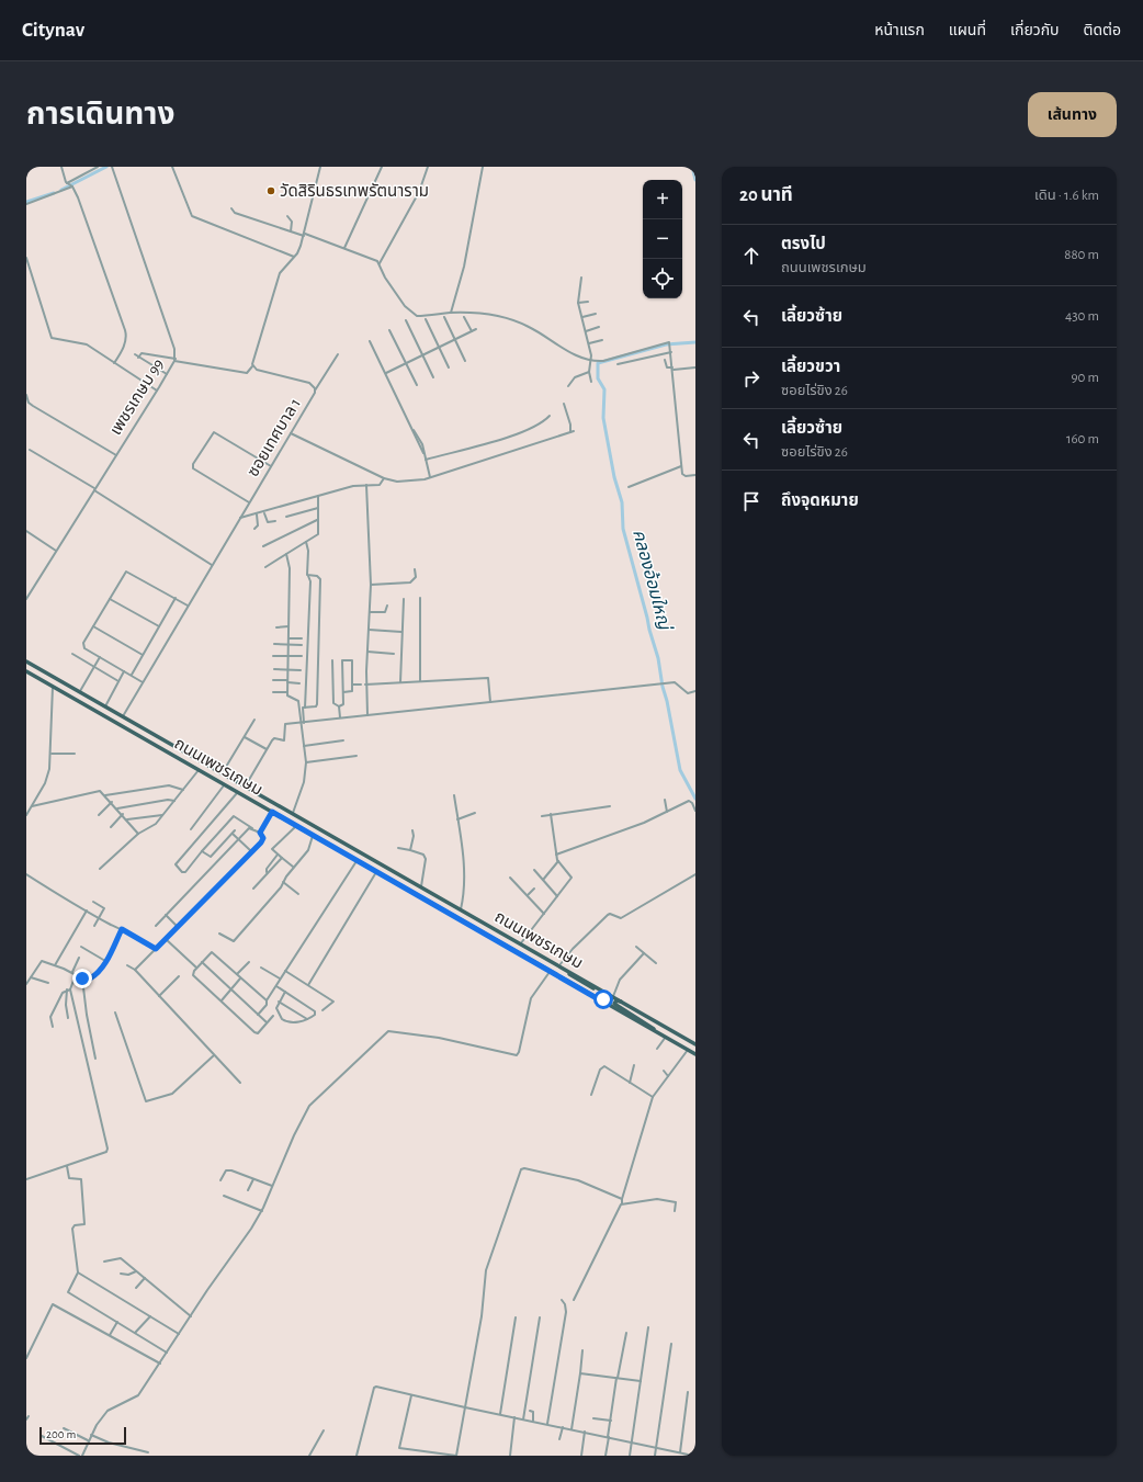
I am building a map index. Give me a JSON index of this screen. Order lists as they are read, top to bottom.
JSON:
{
  "streets": {
    "main road": ["ถนนเพชรเกษม"],
    "street": ["เพชรเกษม 99", "ซอยเทศบาล 1"]
  },
  "crossings": [
    ["ซอยเทศบาล 1", "ถนนเพชรเกษม"]
  ],
  "water": ["คลองอ้อมใหญ่"],
  "places": ["วัดสิรินธรเทพรัตนาราม"],
  "scale_bar": "200 m",
  "page": {
    "header": "Citynav",
    "nav": [
      "หน้าแรก",
      "แผนที่",
      "เกี่ยวกับ",
      "ติดต่อ"
    ],
    "title": "การเดินทาง",
    "buttons": "เส้นทาง",
    "heading": ["20 นาที", "เดิน · 1.6 km"],
    "map_buttons": ["+", "−"],
    "list": [
      ["ตรงไป", "ถนนเพชรเกษม", "880 m"],
      ["เลี้ยวซ้าย", "430 m"],
      ["เลี้ยวขวา", "ซอยไร่ขิง 26", "90 m"],
      ["เลี้ยวซ้าย", "ซอยไร่ขิง 26", "160 m"],
      "ถึงจุดหมาย"
    ],
    "scale": "200 m"
  }
}
